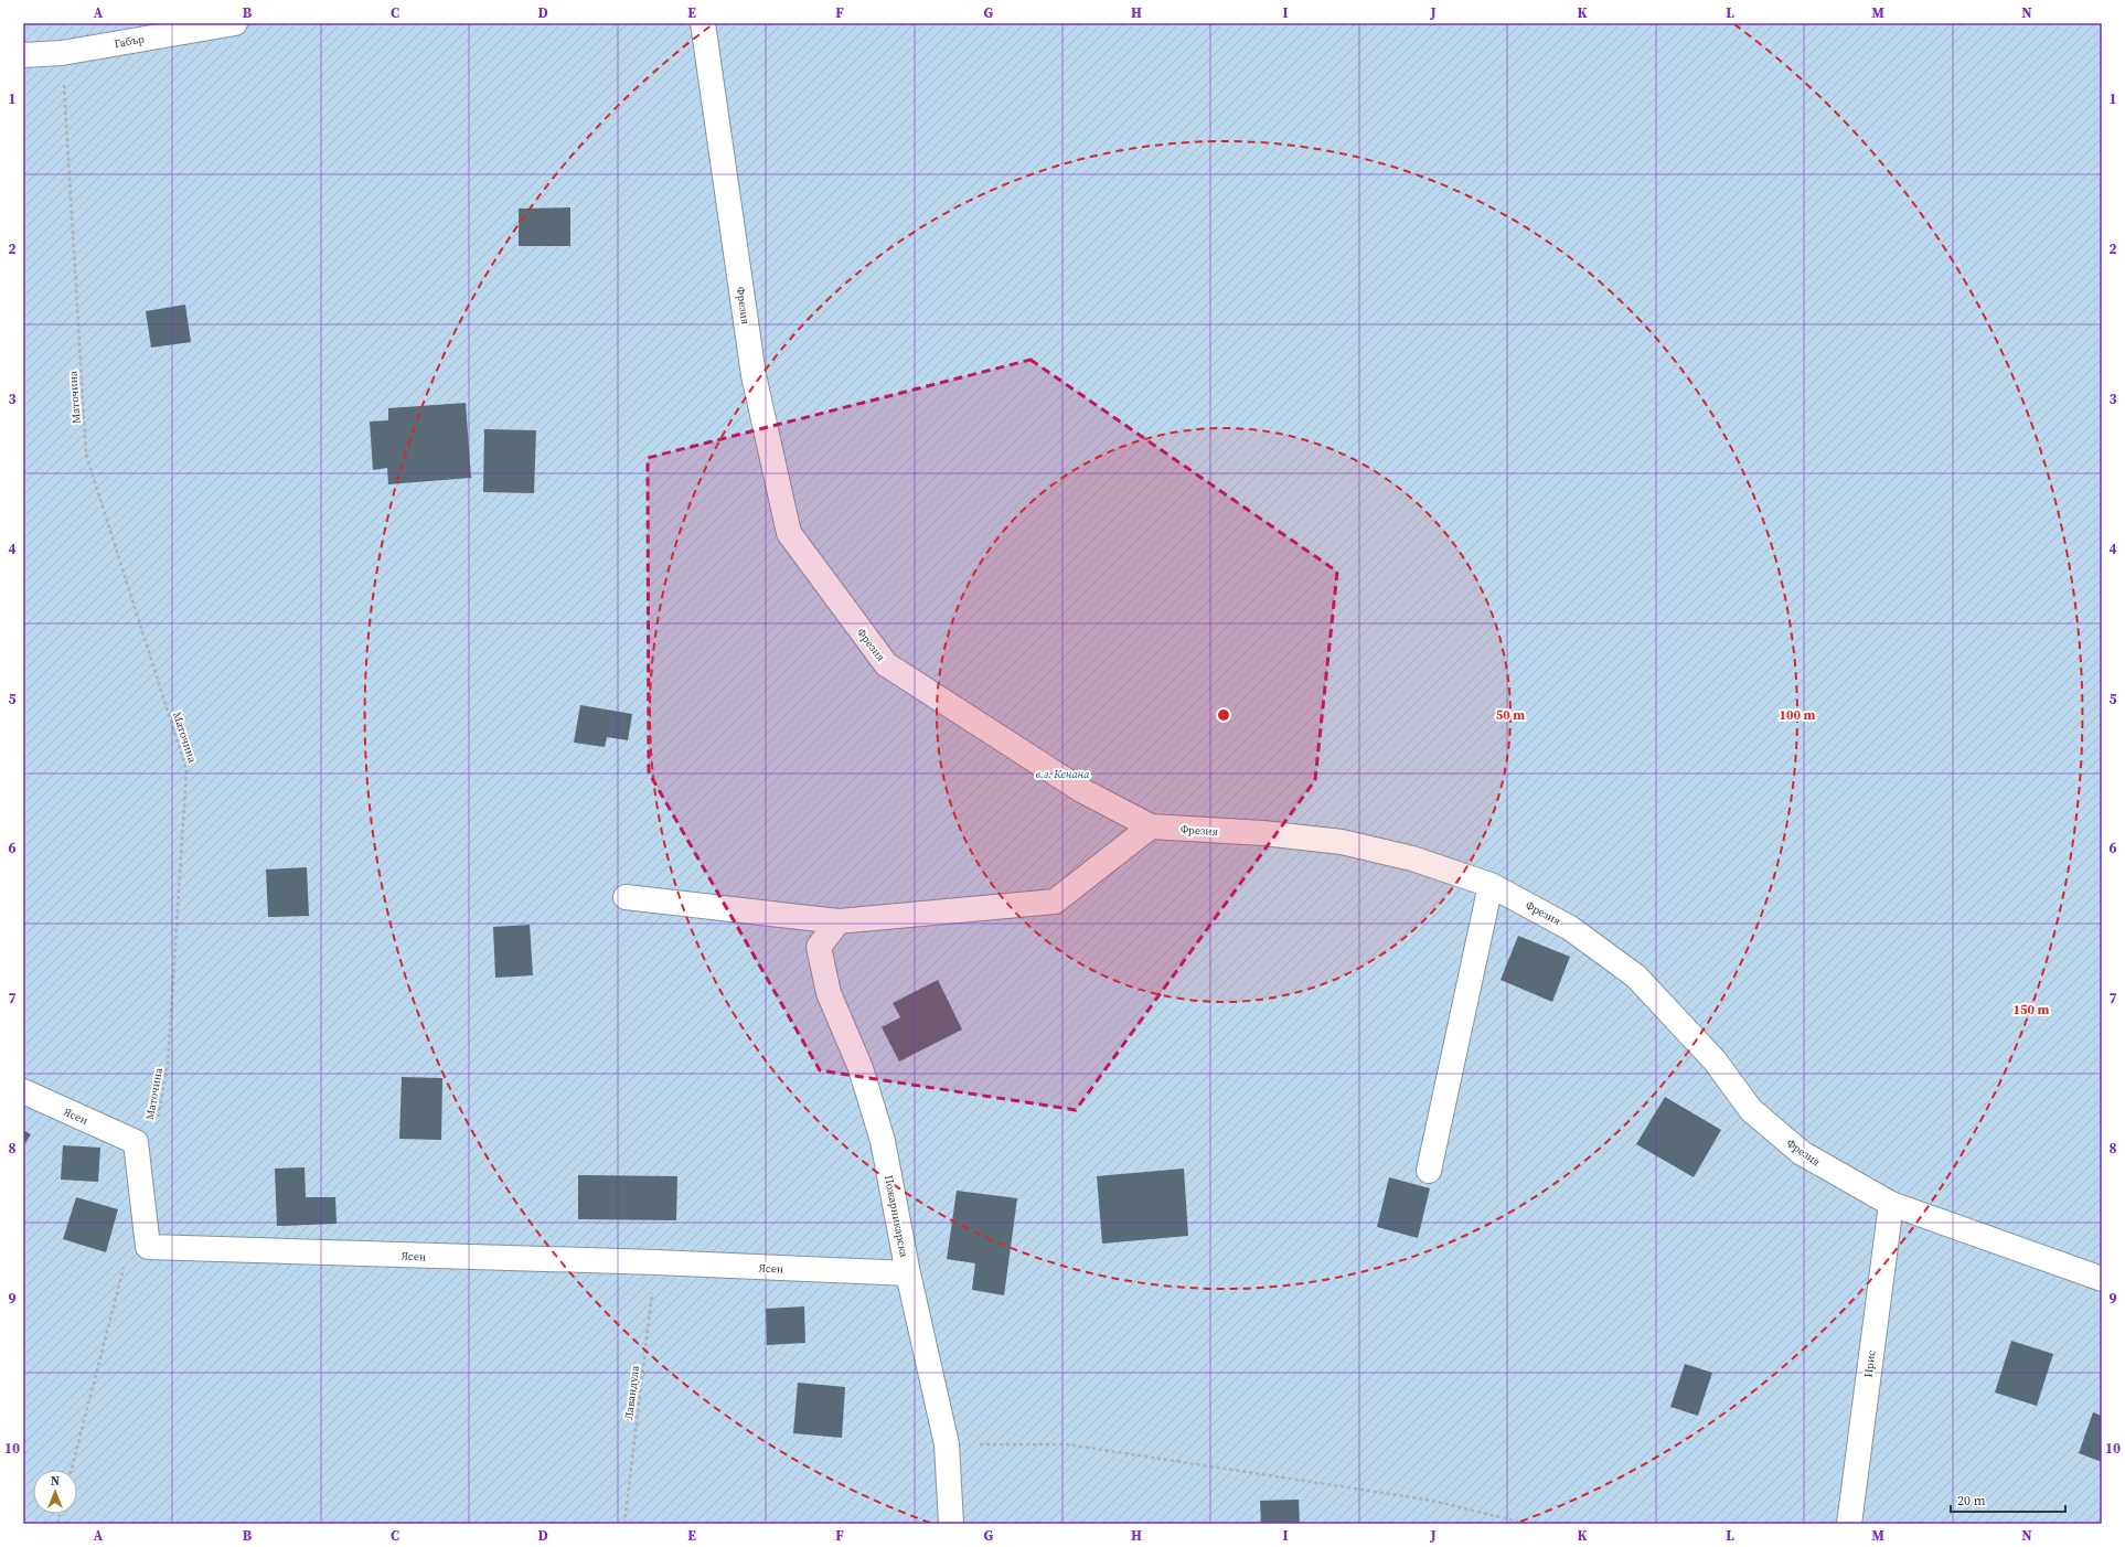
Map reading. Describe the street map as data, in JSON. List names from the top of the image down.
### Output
{
  "streets": {
    "street": [
      "Габър",
      "Фрезия",
      "Ясен",
      "Пожарникарска",
      "Ирис"
    ],
    "path": ["Маточина", "Лавандула"]
  },
  "crossings": [
    ["Габър", "Маточина"],
    ["Фрезия", "Ирис"],
    ["Ясен", "Пожарникарска"],
    ["Ясен", "Лавандула"]
  ],
  "parks": ["в.з. Кенана"],
  "scale_bar": "20 m",
  "north": "top",
  "grid": {
    "columns": [
      "A",
      "B",
      "C",
      "D",
      "E",
      "F",
      "G",
      "H",
      "I",
      "J",
      "K",
      "L",
      "M",
      "N"
    ],
    "rows": [
      "1",
      "2",
      "3",
      "4",
      "5",
      "6",
      "7",
      "8",
      "9",
      "10"
    ]
  },
  "rings": ["50 m", "100 m", "150 m"]
}
